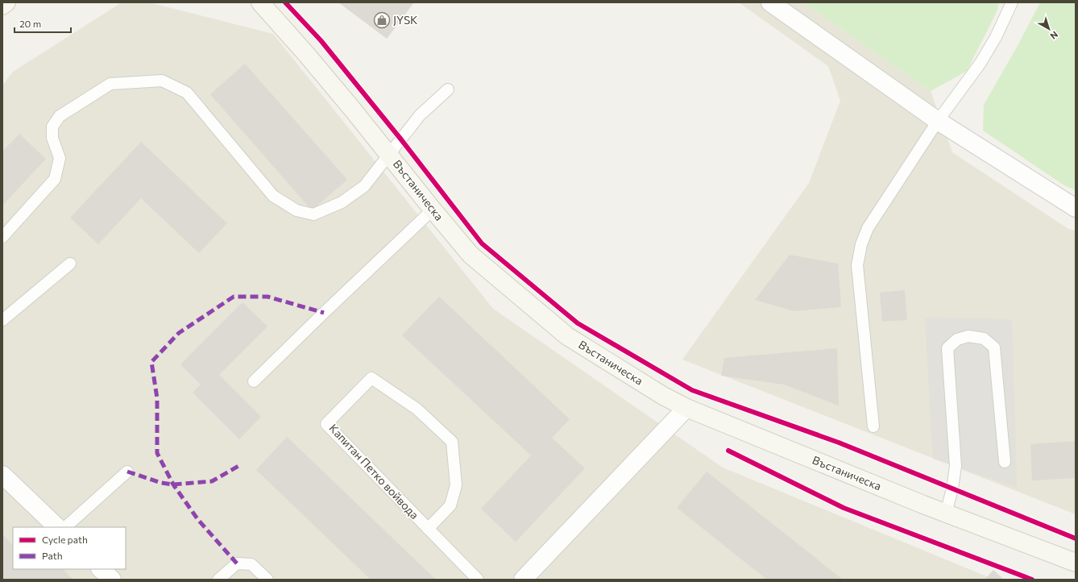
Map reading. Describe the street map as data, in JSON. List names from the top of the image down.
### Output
{
  "streets": {
    "main road": ["Въстаническа"],
    "lane": ["Капитан Петко войвода"]
  },
  "places": {
    "shop": ["JYSK"]
  },
  "legend": ["Cycle path", "Path"],
  "scale_bar": "20 m",
  "north": "bottom right"
}
